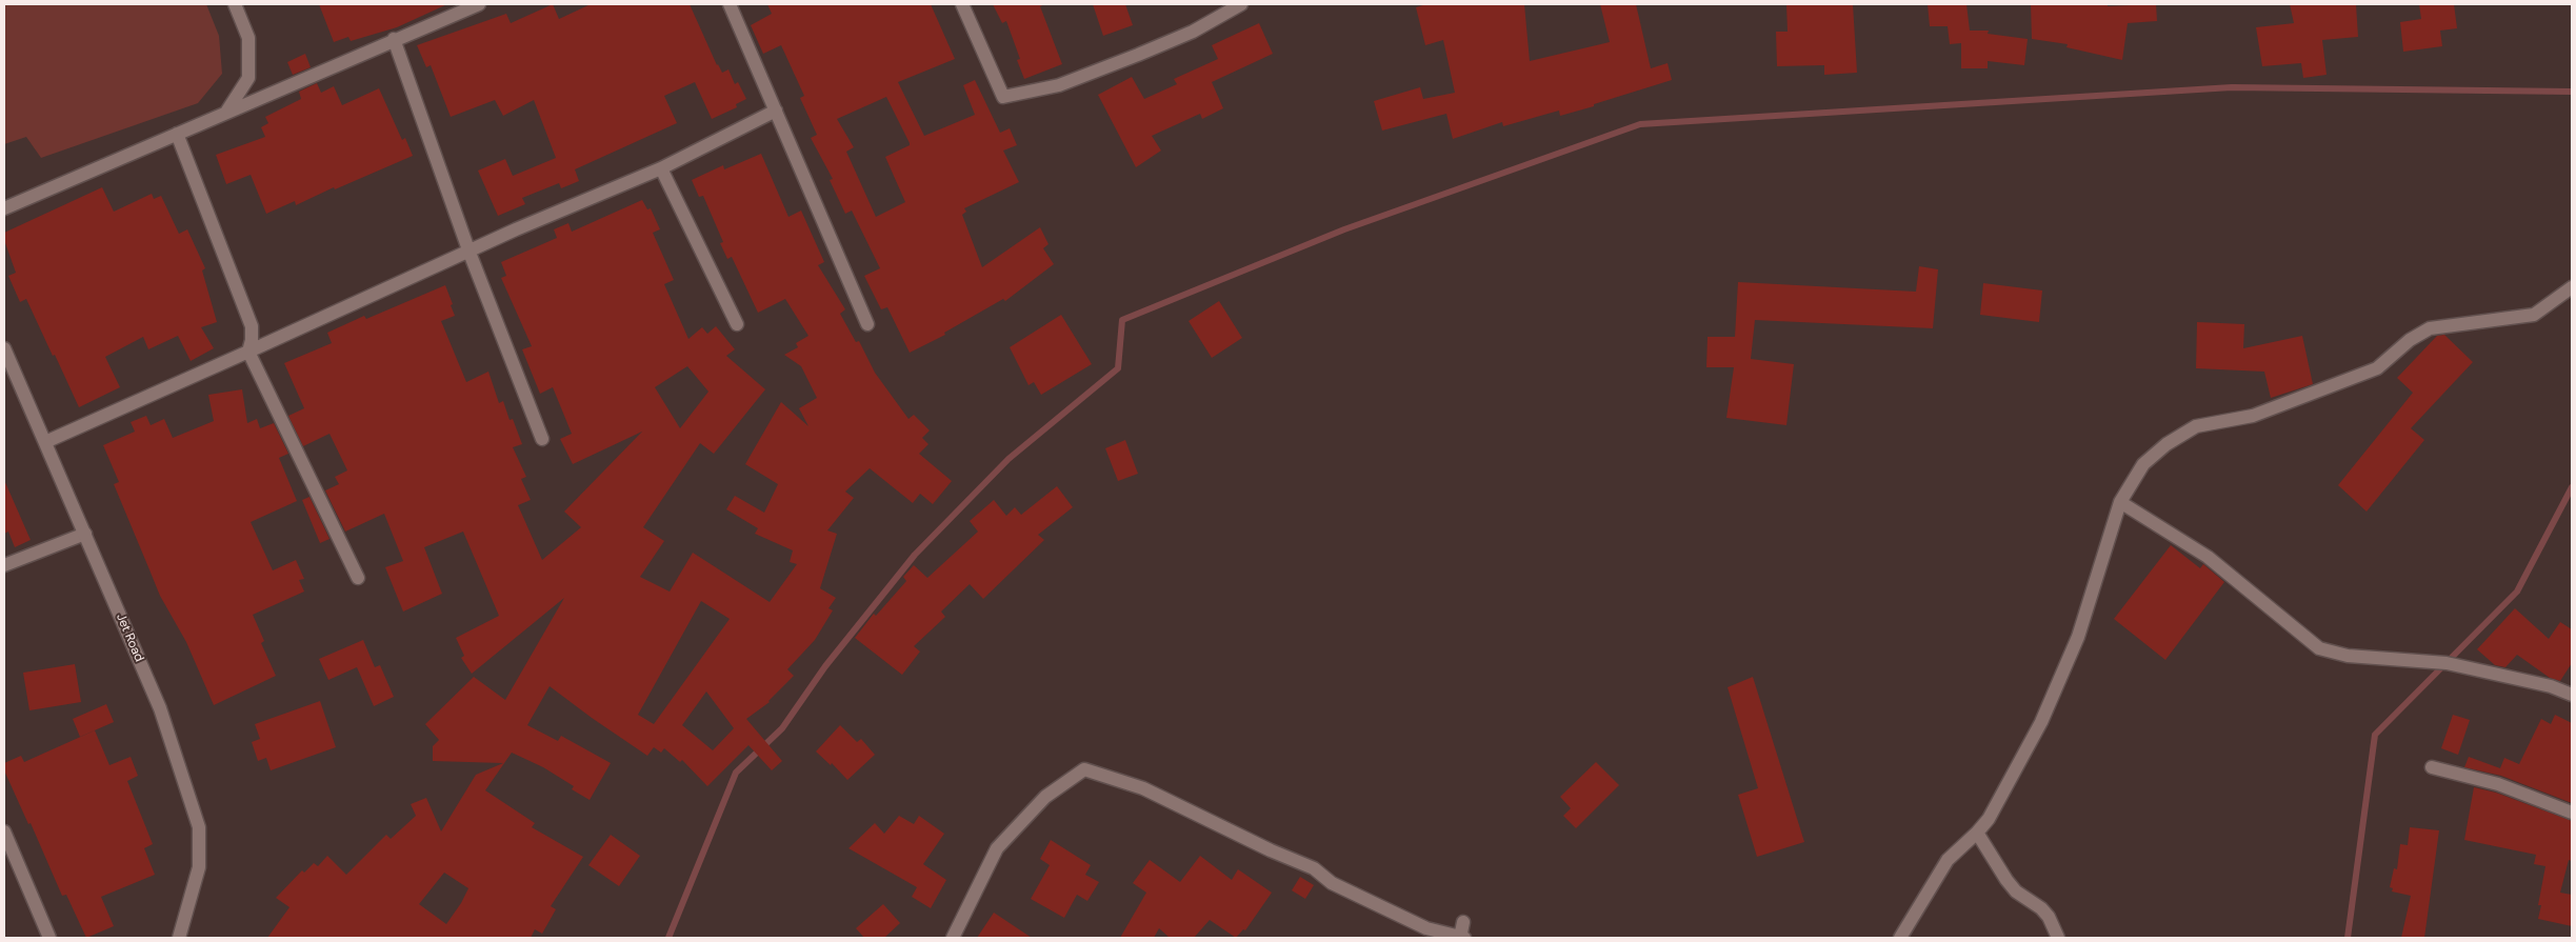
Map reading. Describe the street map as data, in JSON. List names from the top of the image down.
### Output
{
  "streets": {
    "street": ["Jet Road"]
  }
}
